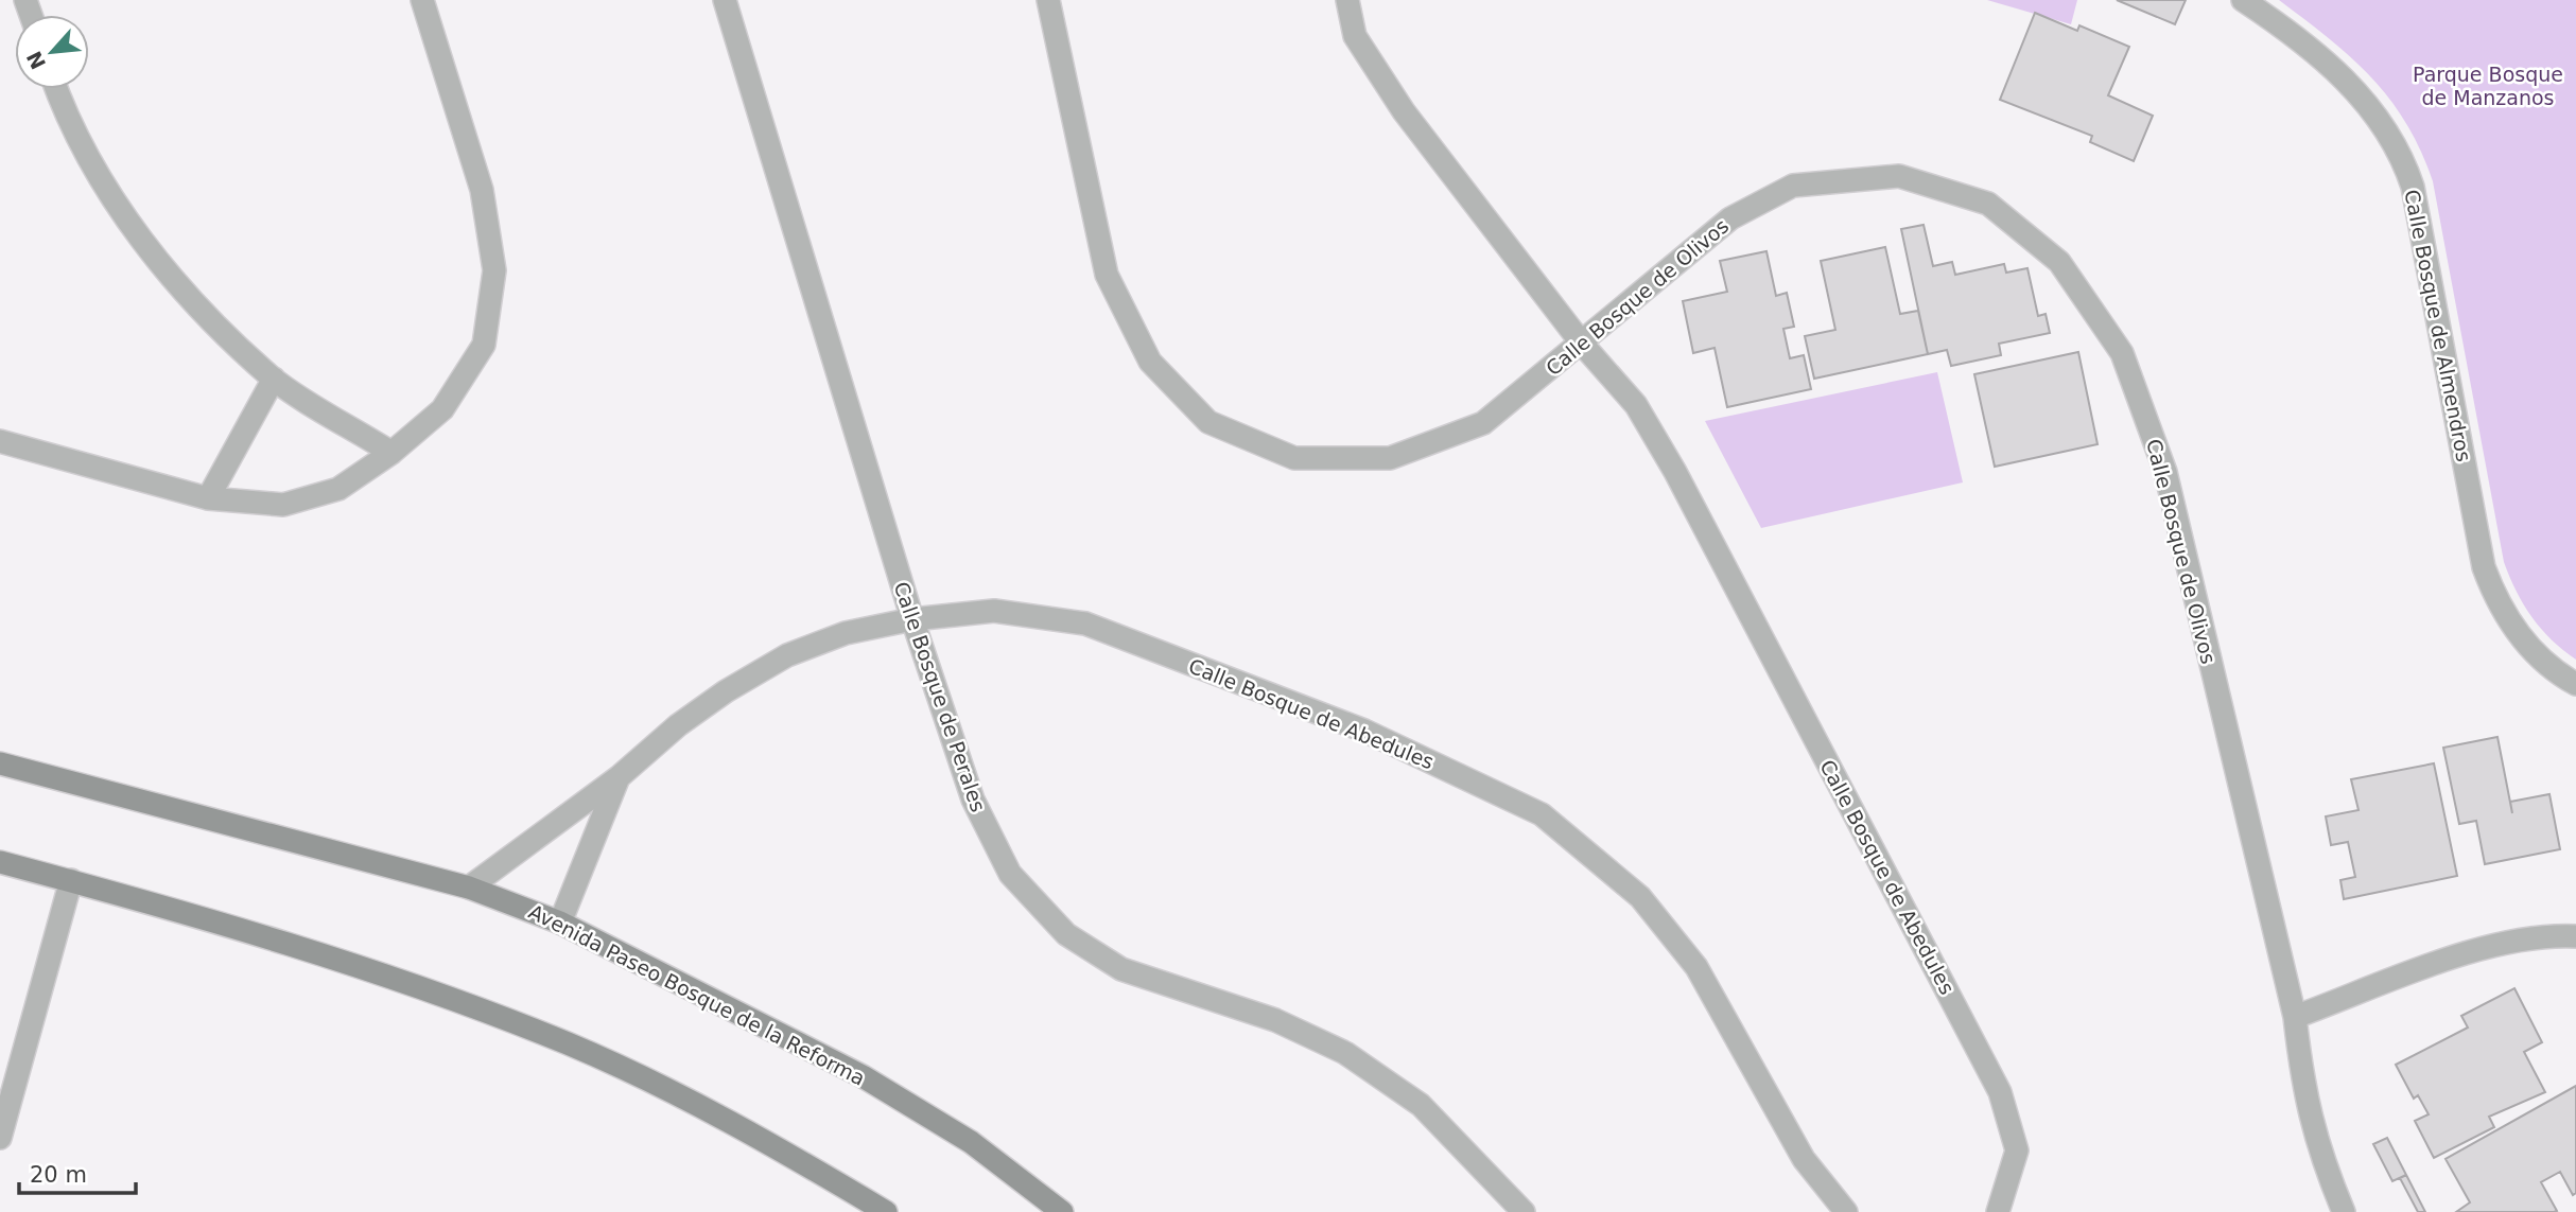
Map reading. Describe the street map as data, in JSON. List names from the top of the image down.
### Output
{
  "streets": {
    "main road": ["Avenida Paseo Bosque de la Reforma"],
    "street": [
      "Calle Bosque de Olivos",
      "Calle Bosque de Almendros",
      "Calle Bosque de Perales",
      "Calle Bosque de Abedules"
    ]
  },
  "crossings": [
    ["Calle Bosque de Olivos", "Calle Bosque de Abedules"],
    ["Calle Bosque de Perales", "Calle Bosque de Abedules"],
    ["Calle Bosque de Abedules", "Avenida Paseo Bosque de la Reforma"]
  ],
  "parks": ["Parque Bosque de Manzanos"],
  "scale_bar": "20 m",
  "north": "bottom left"
}
